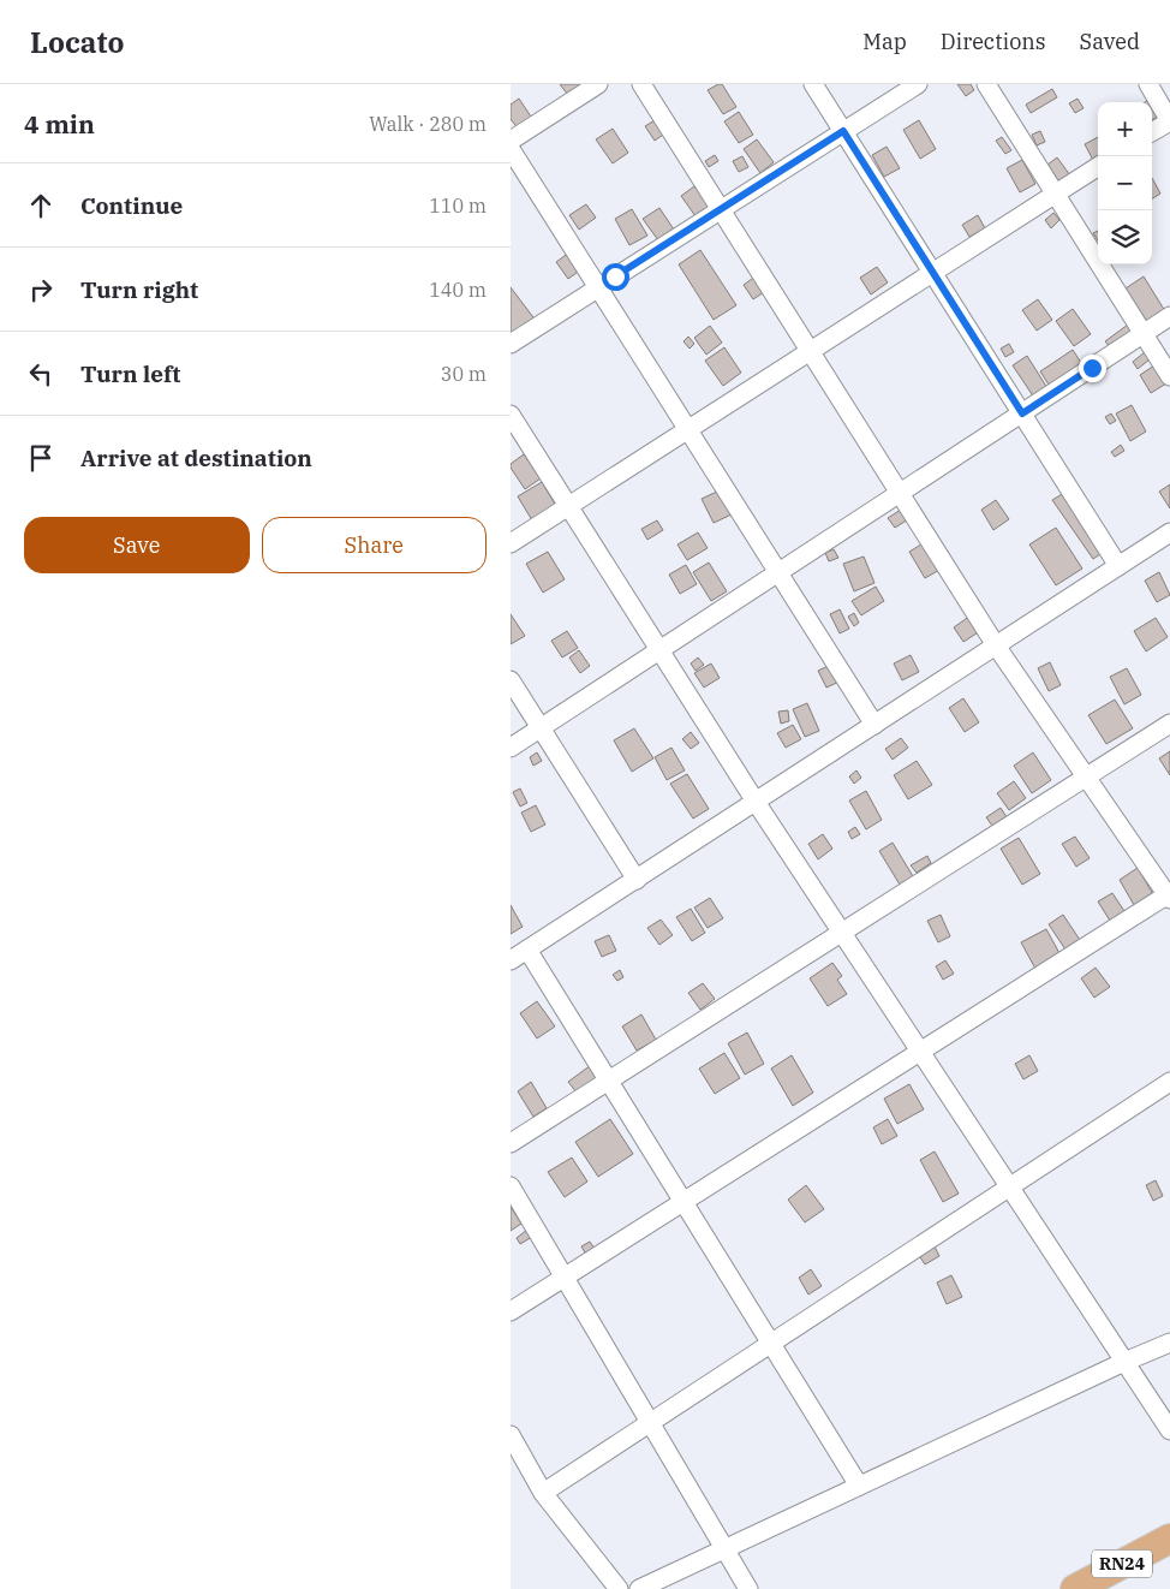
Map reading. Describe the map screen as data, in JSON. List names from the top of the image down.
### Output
{
  "streets": {
    "main road": ["RN24"]
  },
  "page": {
    "header": "Locato",
    "nav": ["Map", "Directions", "Saved"],
    "heading": ["4 min", "Walk · 280 m"],
    "map_buttons": ["+", "−"],
    "list": [
      ["Continue", "110 m"],
      ["Turn right", "140 m"],
      ["Turn left", "30 m"],
      "Arrive at destination"
    ],
    "buttons": ["Save", "Share"]
  }
}
